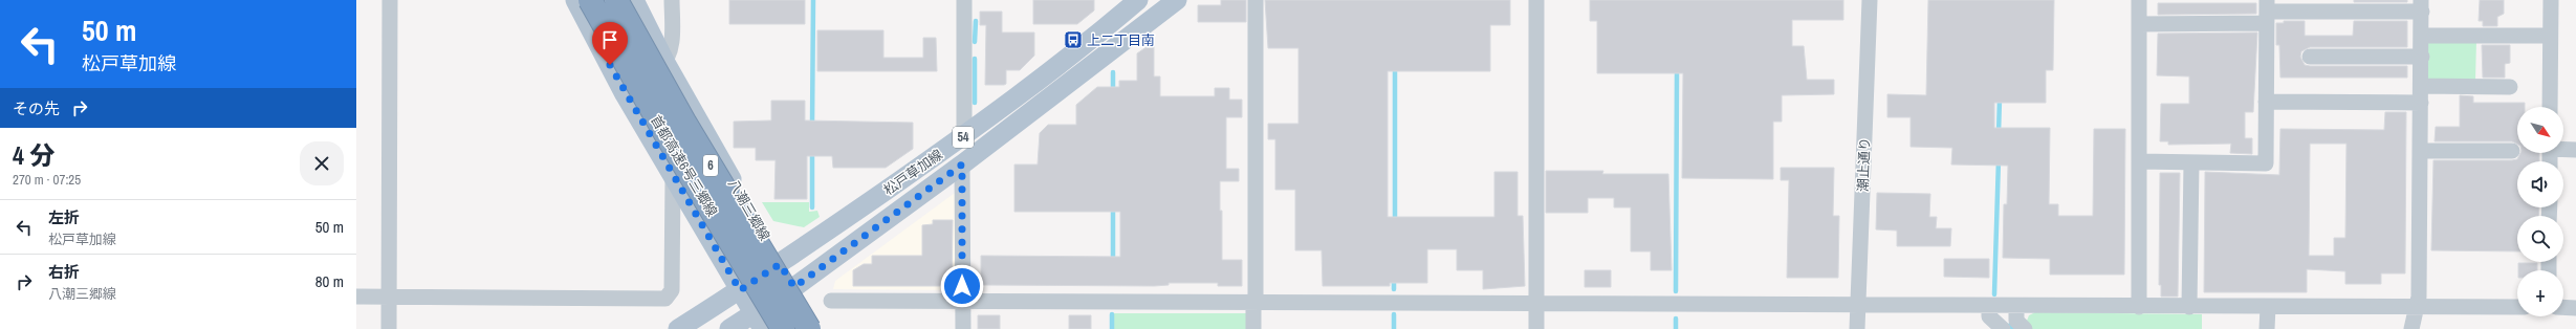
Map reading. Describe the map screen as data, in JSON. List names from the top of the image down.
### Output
{
  "streets": {
    "highway": ["首都高速6号三郷線", "6"],
    "main road": ["54", "松戸草加線", "八潮三郷線"],
    "street": ["潮止通り"]
  },
  "crossings": [
    ["松戸草加線", "八潮三郷線"]
  ],
  "places": {
    "bus stop": ["上二丁目南"]
  },
  "north": "bottom right",
  "page": {
    "turn": ["50 m", "松戸草加線"],
    "then": "その先",
    "map_buttons": "+",
    "heading": ["4 分", "270 m · 07:25"],
    "list": [
      {
        "name": "左折",
        "note": "松戸草加線",
        "value": "50 m"
      },
      {
        "name": "右折",
        "note": "八潮三郷線",
        "value": "80 m"
      }
    ]
  }
}
